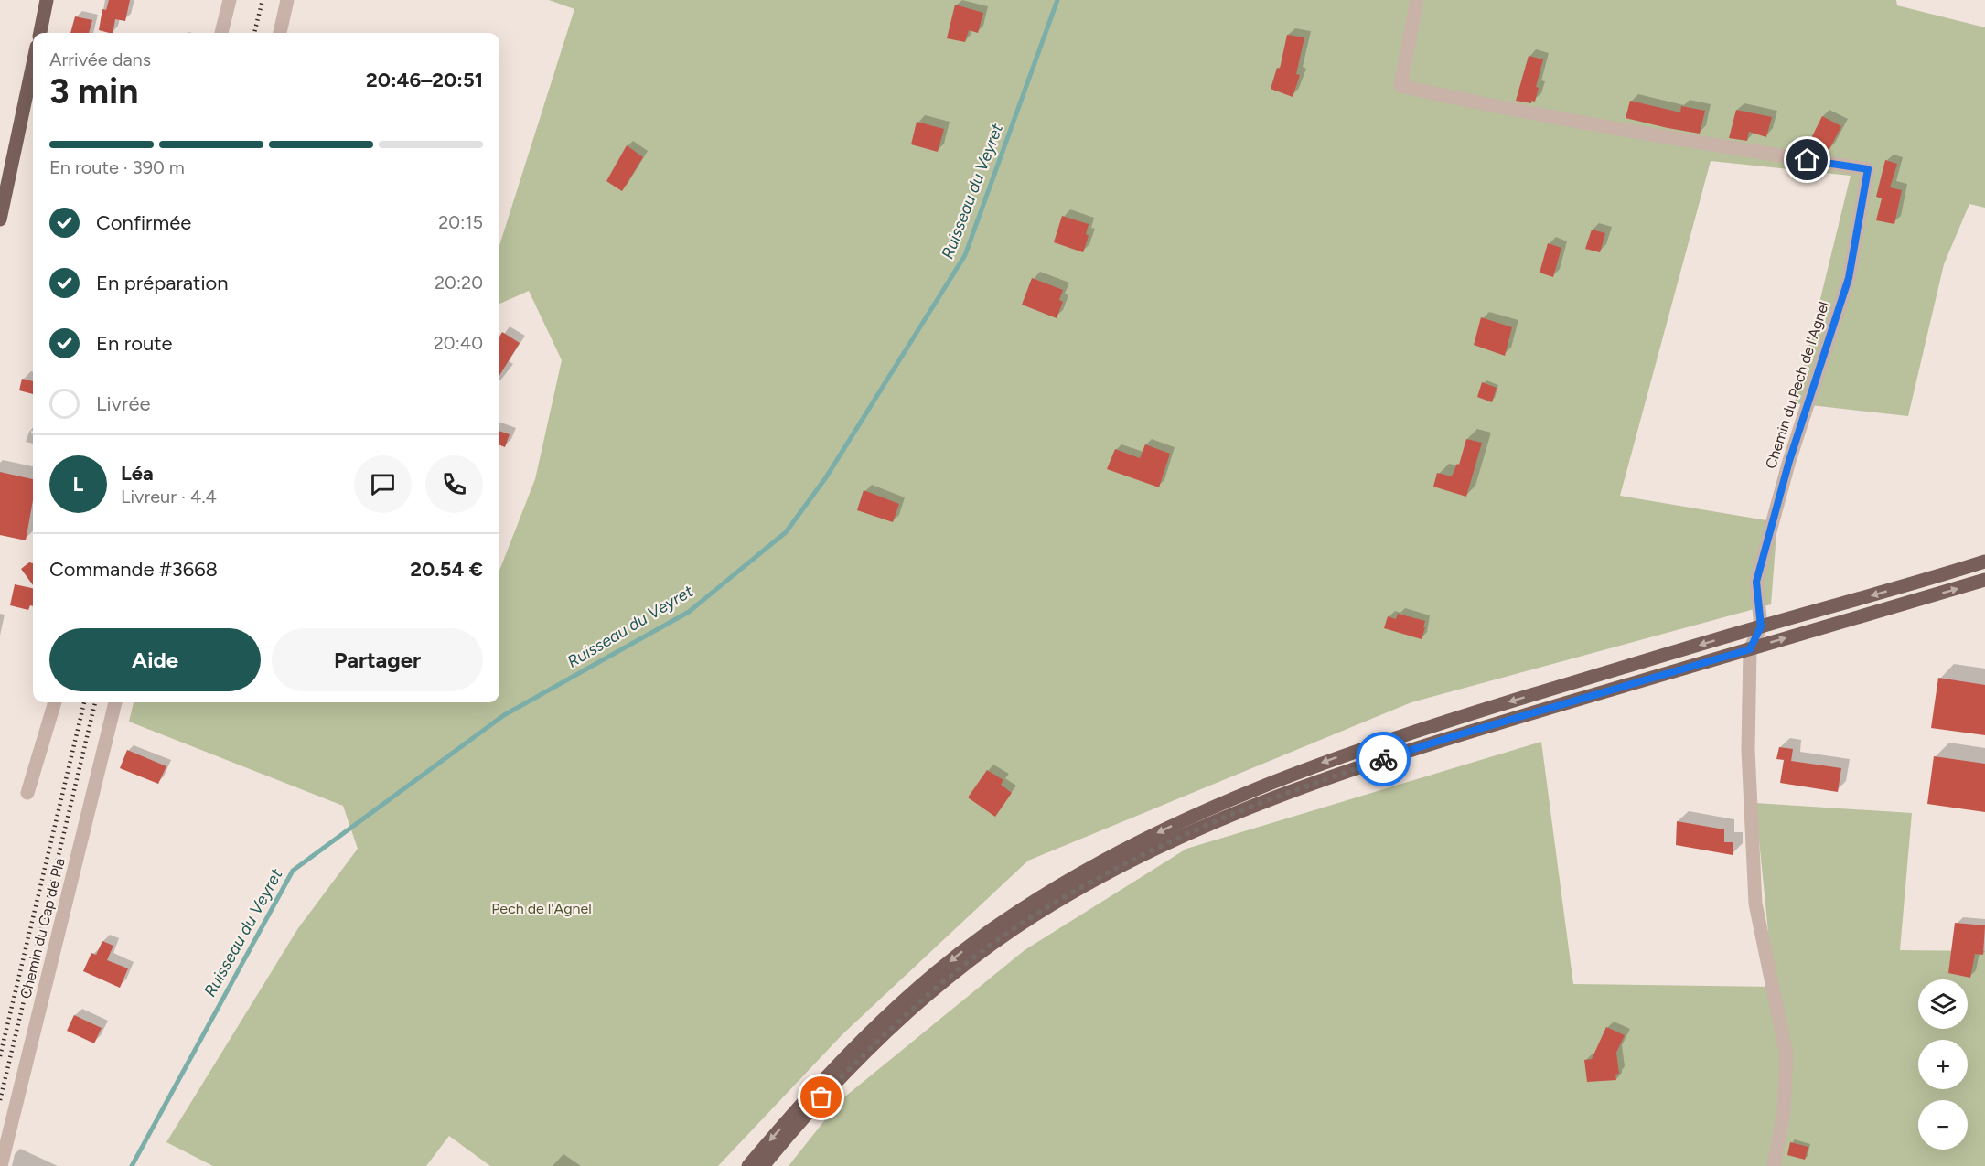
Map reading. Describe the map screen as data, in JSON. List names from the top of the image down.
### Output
{
  "streets": {
    "street": ["Chemin du Pech de l'Agnel", "Chemin du Cap de Pla"]
  },
  "water": ["Ruisseau du Veyret"],
  "parks": ["Pech de l'Agnel"],
  "page": {
    "heading": ["3 min", "Arrivée dans", "20:46–20:51"],
    "panel": [
      "Léa",
      "Livreur · 4.4",
      "Commande #3668",
      "20.54 €"
    ],
    "bar": "En route · 390 m",
    "list": [
      ["Confirmée", "20:15"],
      ["En préparation", "20:20"],
      ["En route", "20:40"],
      "Livrée"
    ],
    "round": "L",
    "buttons": ["Aide", "Partager"],
    "map_buttons": ["+", "−"]
  }
}
